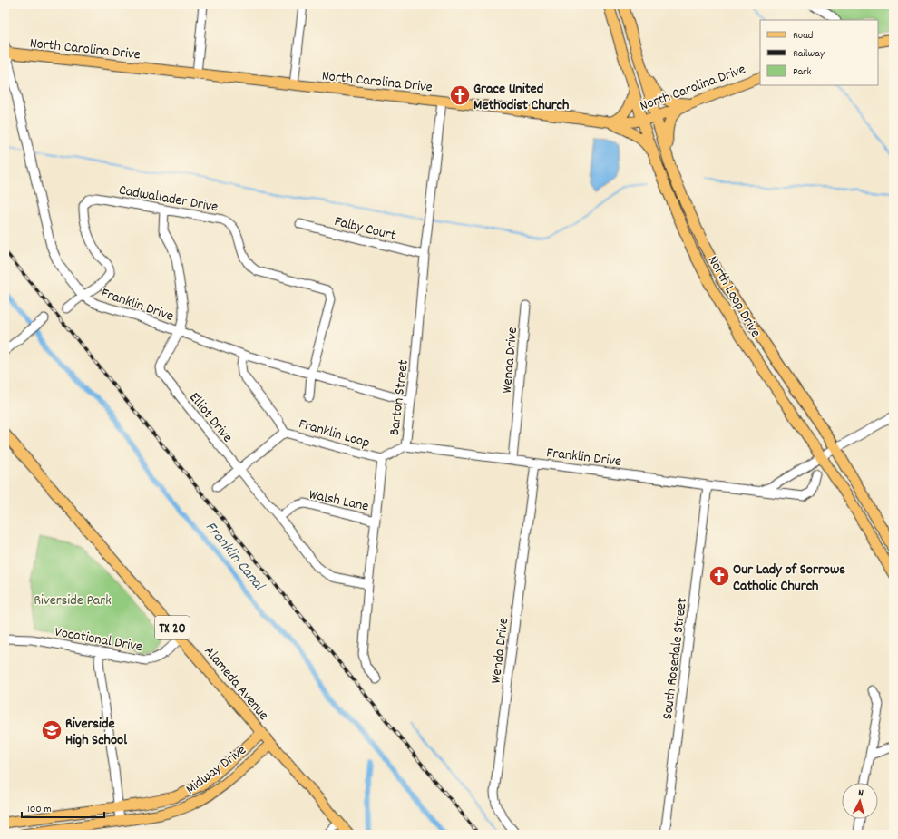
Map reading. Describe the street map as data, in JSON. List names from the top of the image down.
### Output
{
  "streets": {
    "main road": [
      "North Carolina Drive",
      "North Loop Drive",
      "TX 20",
      "Alameda Avenue",
      "Midway Drive"
    ],
    "street": [
      "Cadwallader Drive",
      "Falby Court",
      "Franklin Drive",
      "Wenda Drive",
      "Barton Street",
      "Elliot Drive",
      "Franklin Loop",
      "Walsh Lane",
      "Vocational Drive",
      "South Rosedale Street"
    ]
  },
  "crossings": [
    ["North Carolina Drive", "North Loop Drive"],
    ["North Carolina Drive", "Franklin Drive"],
    ["North Carolina Drive", "Barton Street"],
    ["Cadwallader Drive", "Franklin Drive"],
    ["Cadwallader Drive", "Elliot Drive"],
    ["Falby Court", "Barton Street"],
    ["North Loop Drive", "Franklin Drive"],
    ["Franklin Drive", "Wenda Drive"],
    ["Franklin Drive", "Barton Street"],
    ["Franklin Drive", "Elliot Drive"],
    ["Franklin Drive", "Franklin Loop"],
    ["Franklin Drive", "South Rosedale Street"],
    ["Barton Street", "Franklin Loop"],
    ["Elliot Drive", "Walsh Lane"],
    ["Vocational Drive", "Alameda Avenue"],
    ["Alameda Avenue", "Midway Drive"]
  ],
  "water": ["Franklin Canal"],
  "parks": ["Riverside Park"],
  "places": {
    "church": ["Grace United Methodist Church", "Our Lady of Sorrows Catholic Church"],
    "school or university": ["Riverside High School"]
  },
  "legend": ["Road", "Railway", "Park"],
  "scale_bar": "100 m",
  "north": "top"
}
